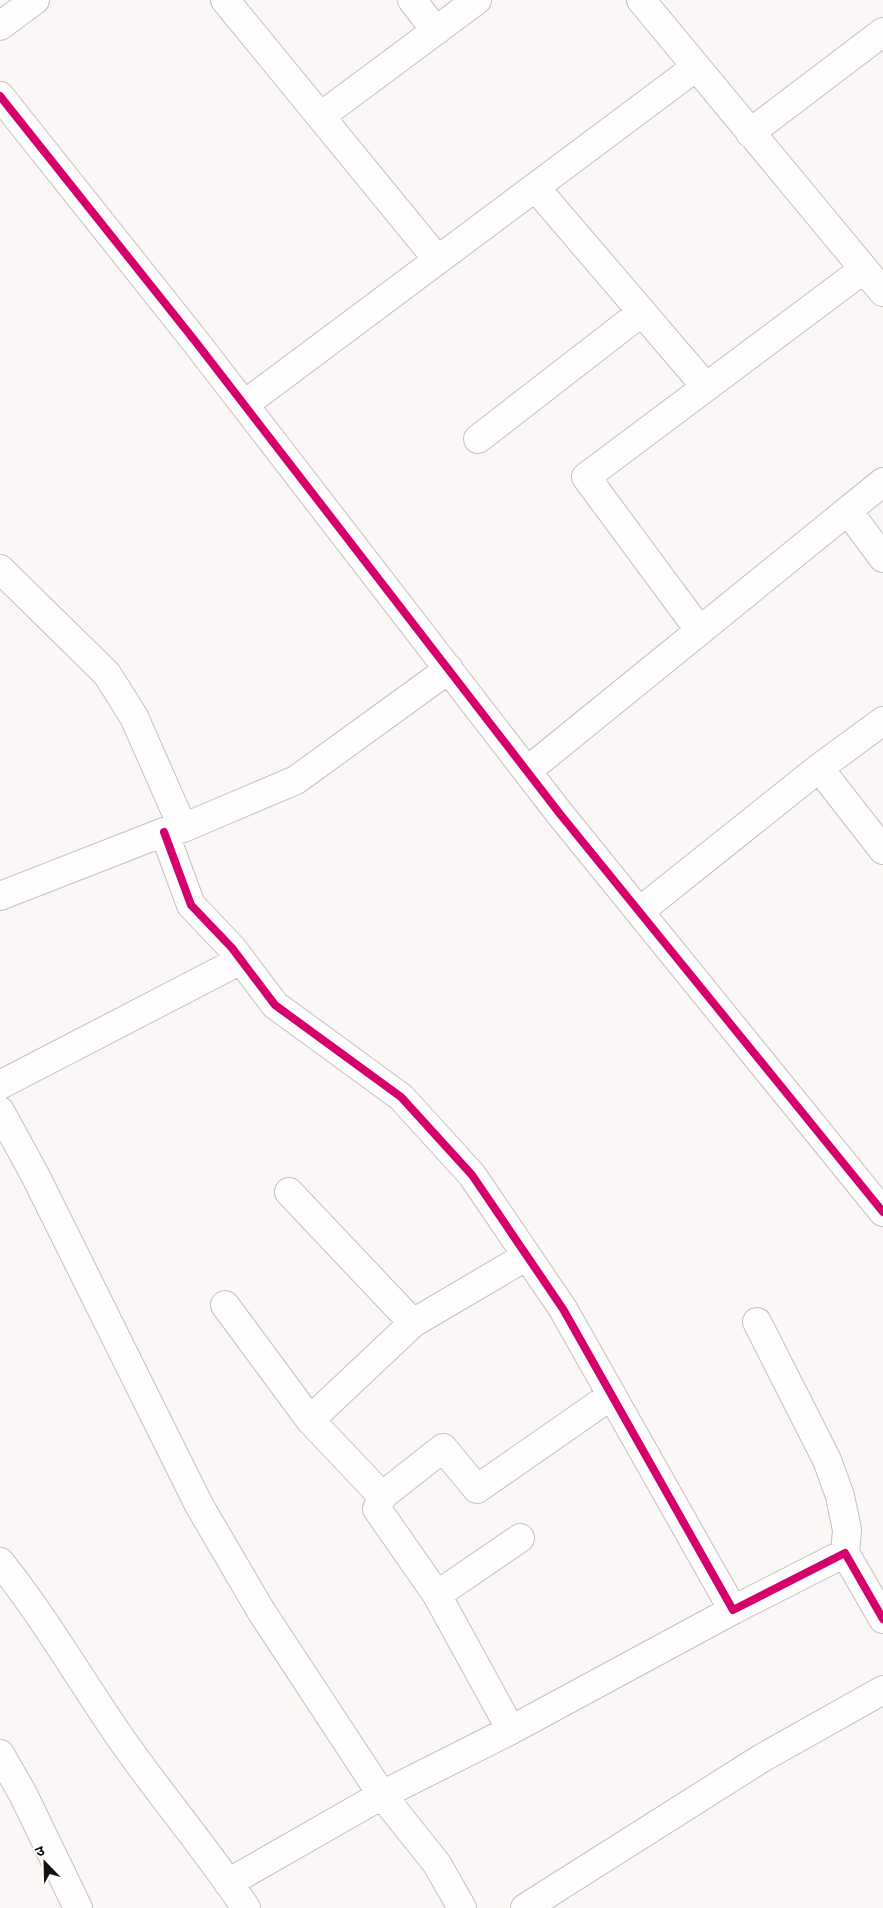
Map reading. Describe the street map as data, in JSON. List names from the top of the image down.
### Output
{
  "north": "top left"
}
